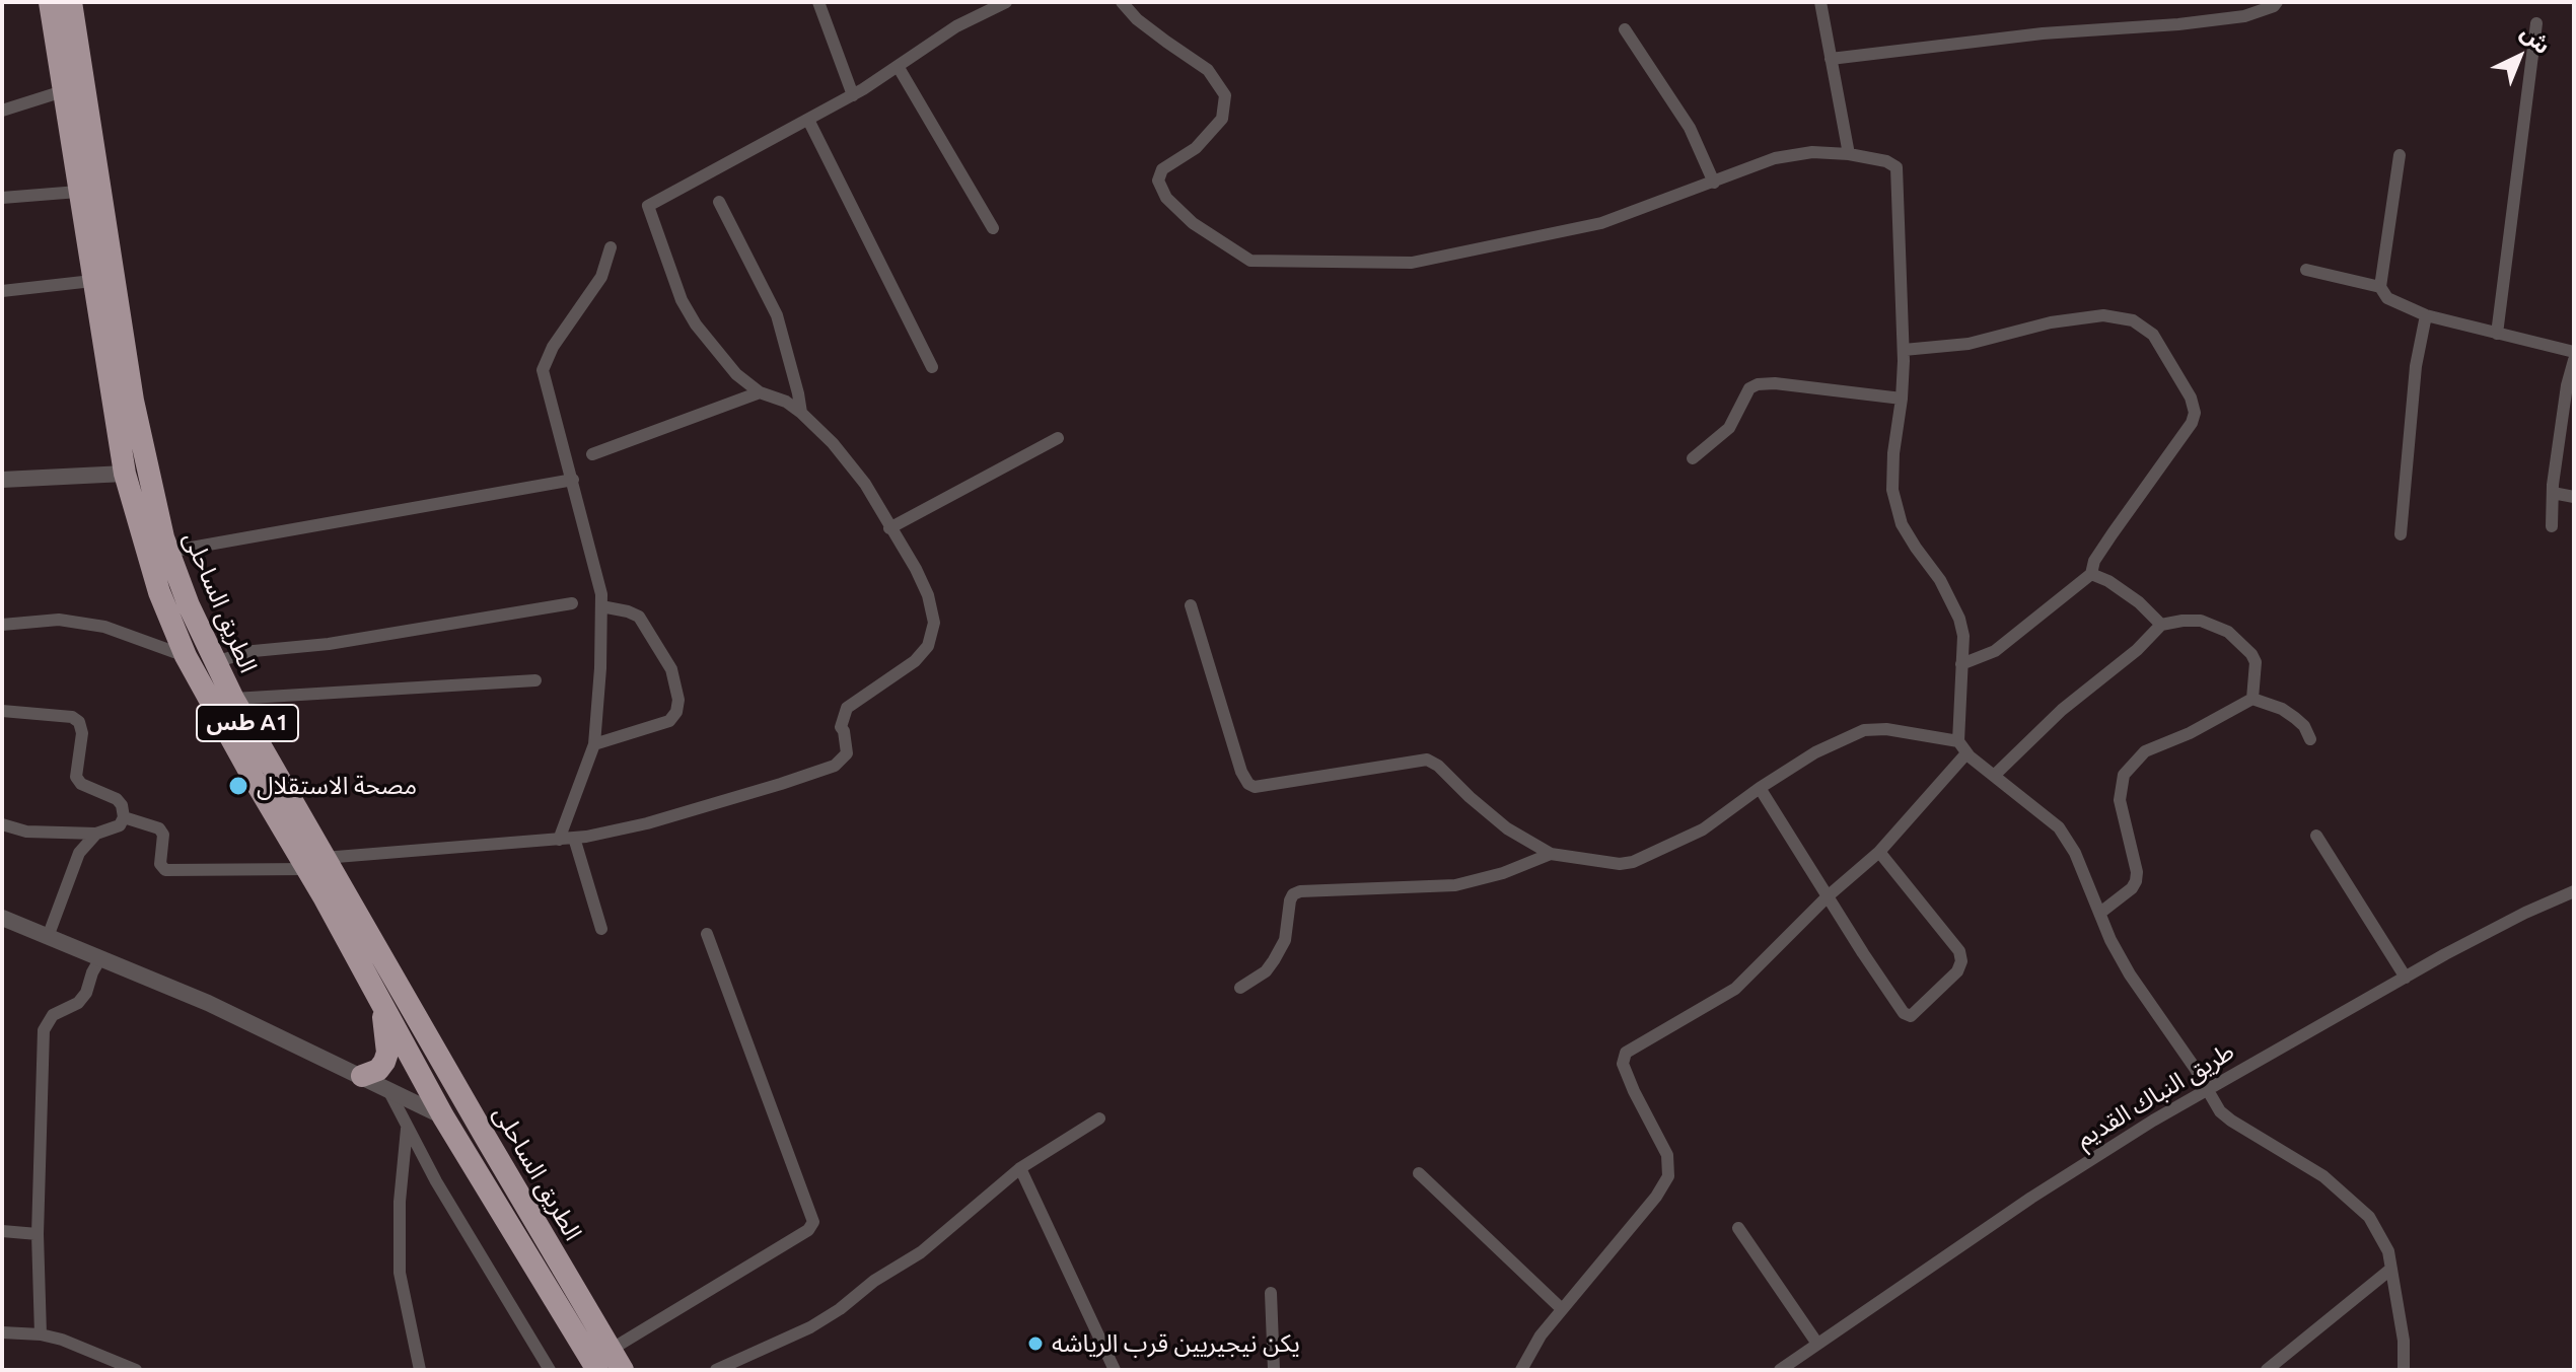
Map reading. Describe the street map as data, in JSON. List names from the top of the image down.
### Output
{
  "streets": {
    "highway": ["الطريق الساحلى", "طس A1"],
    "street": ["طريق النباك القديم"]
  },
  "places": ["مصحة الاستقلال", "يكن نيجيريين قرب الرياشه"],
  "north": "top right"
}
